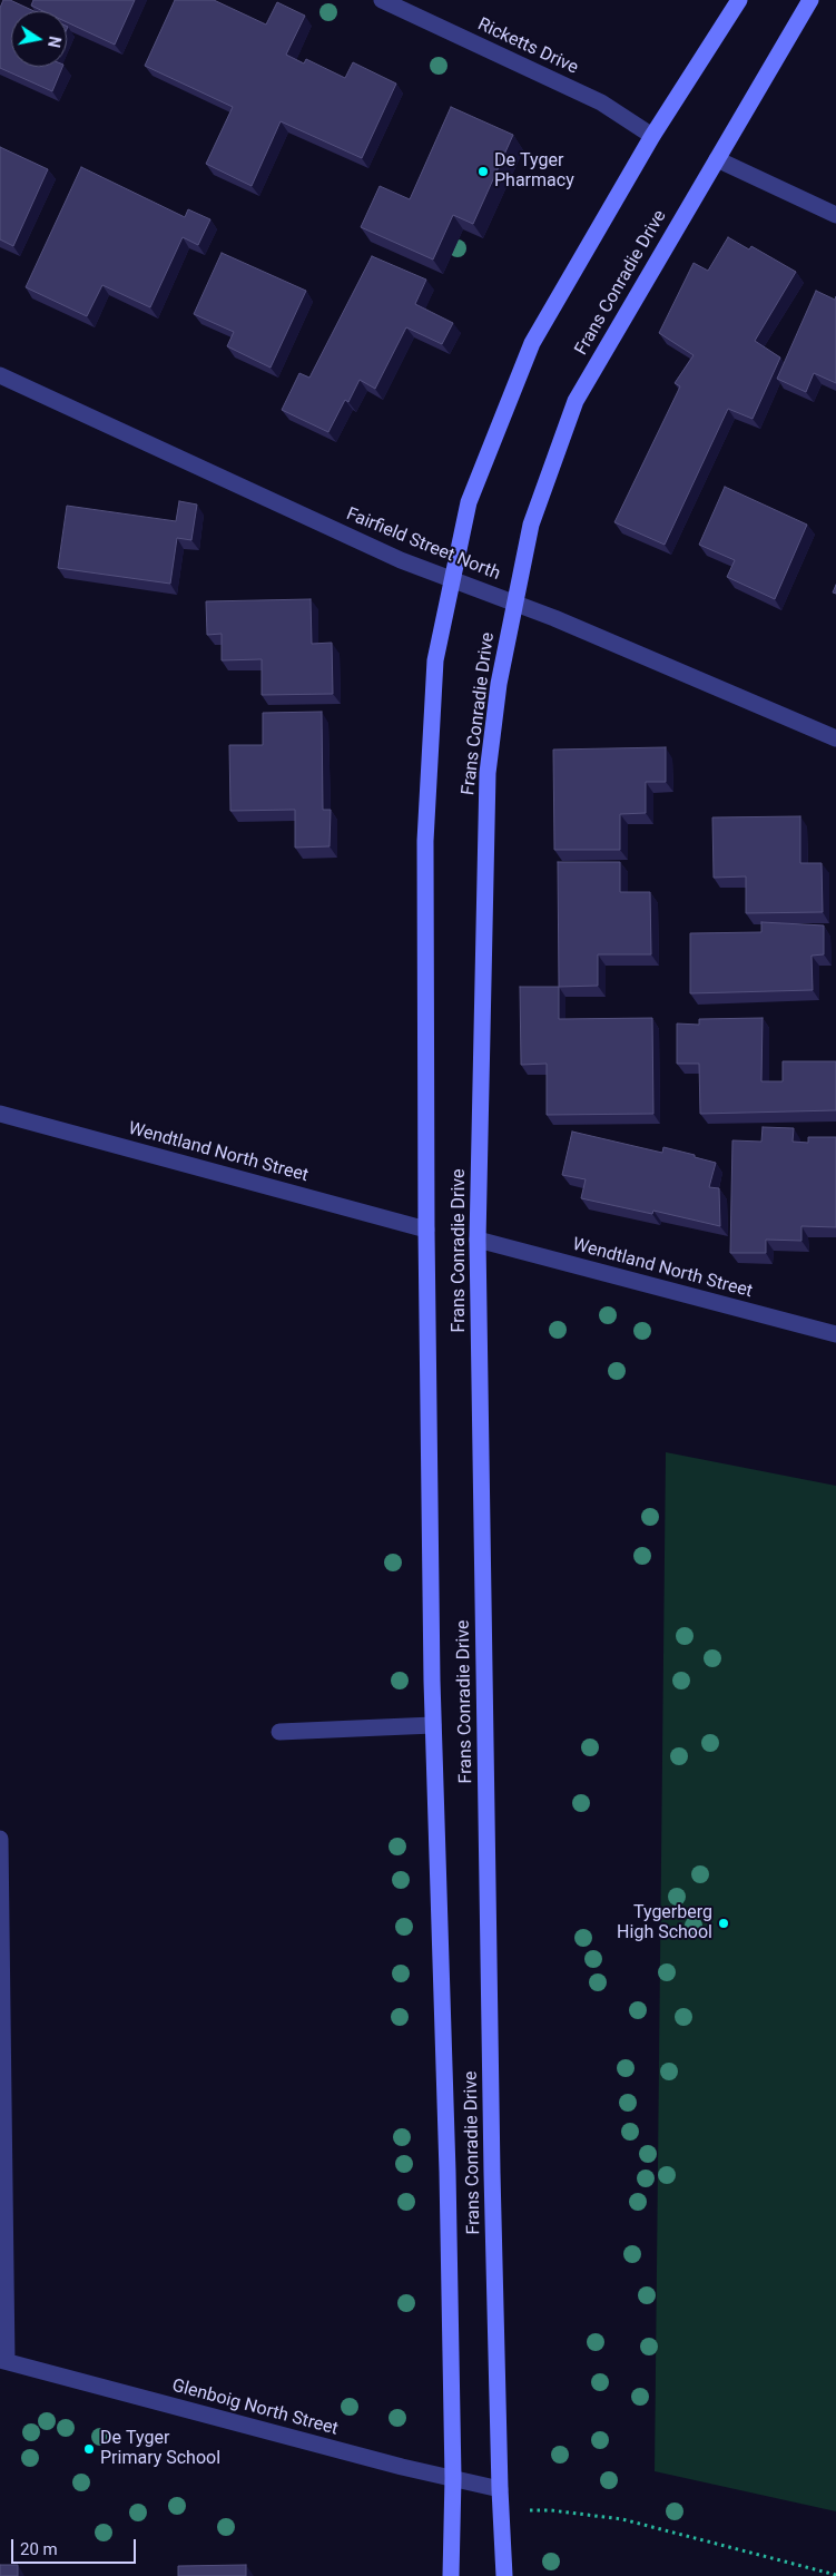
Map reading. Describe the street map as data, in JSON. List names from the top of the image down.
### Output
{
  "streets": {
    "main road": ["Frans Conradie Drive"],
    "street": [
      "Ricketts Drive",
      "Fairfield Street North",
      "Wendtland North Street",
      "Glenboig North Street"
    ]
  },
  "crossings": [
    ["Ricketts Drive", "Frans Conradie Drive"],
    ["Frans Conradie Drive", "Fairfield Street North"],
    ["Frans Conradie Drive", "Wendtland North Street"],
    ["Frans Conradie Drive", "Glenboig North Street"]
  ],
  "places": ["De Tyger Pharmacy", "Tygerberg High School", "De Tyger Primary School"],
  "scale_bar": "20 m",
  "north": "right"
}
